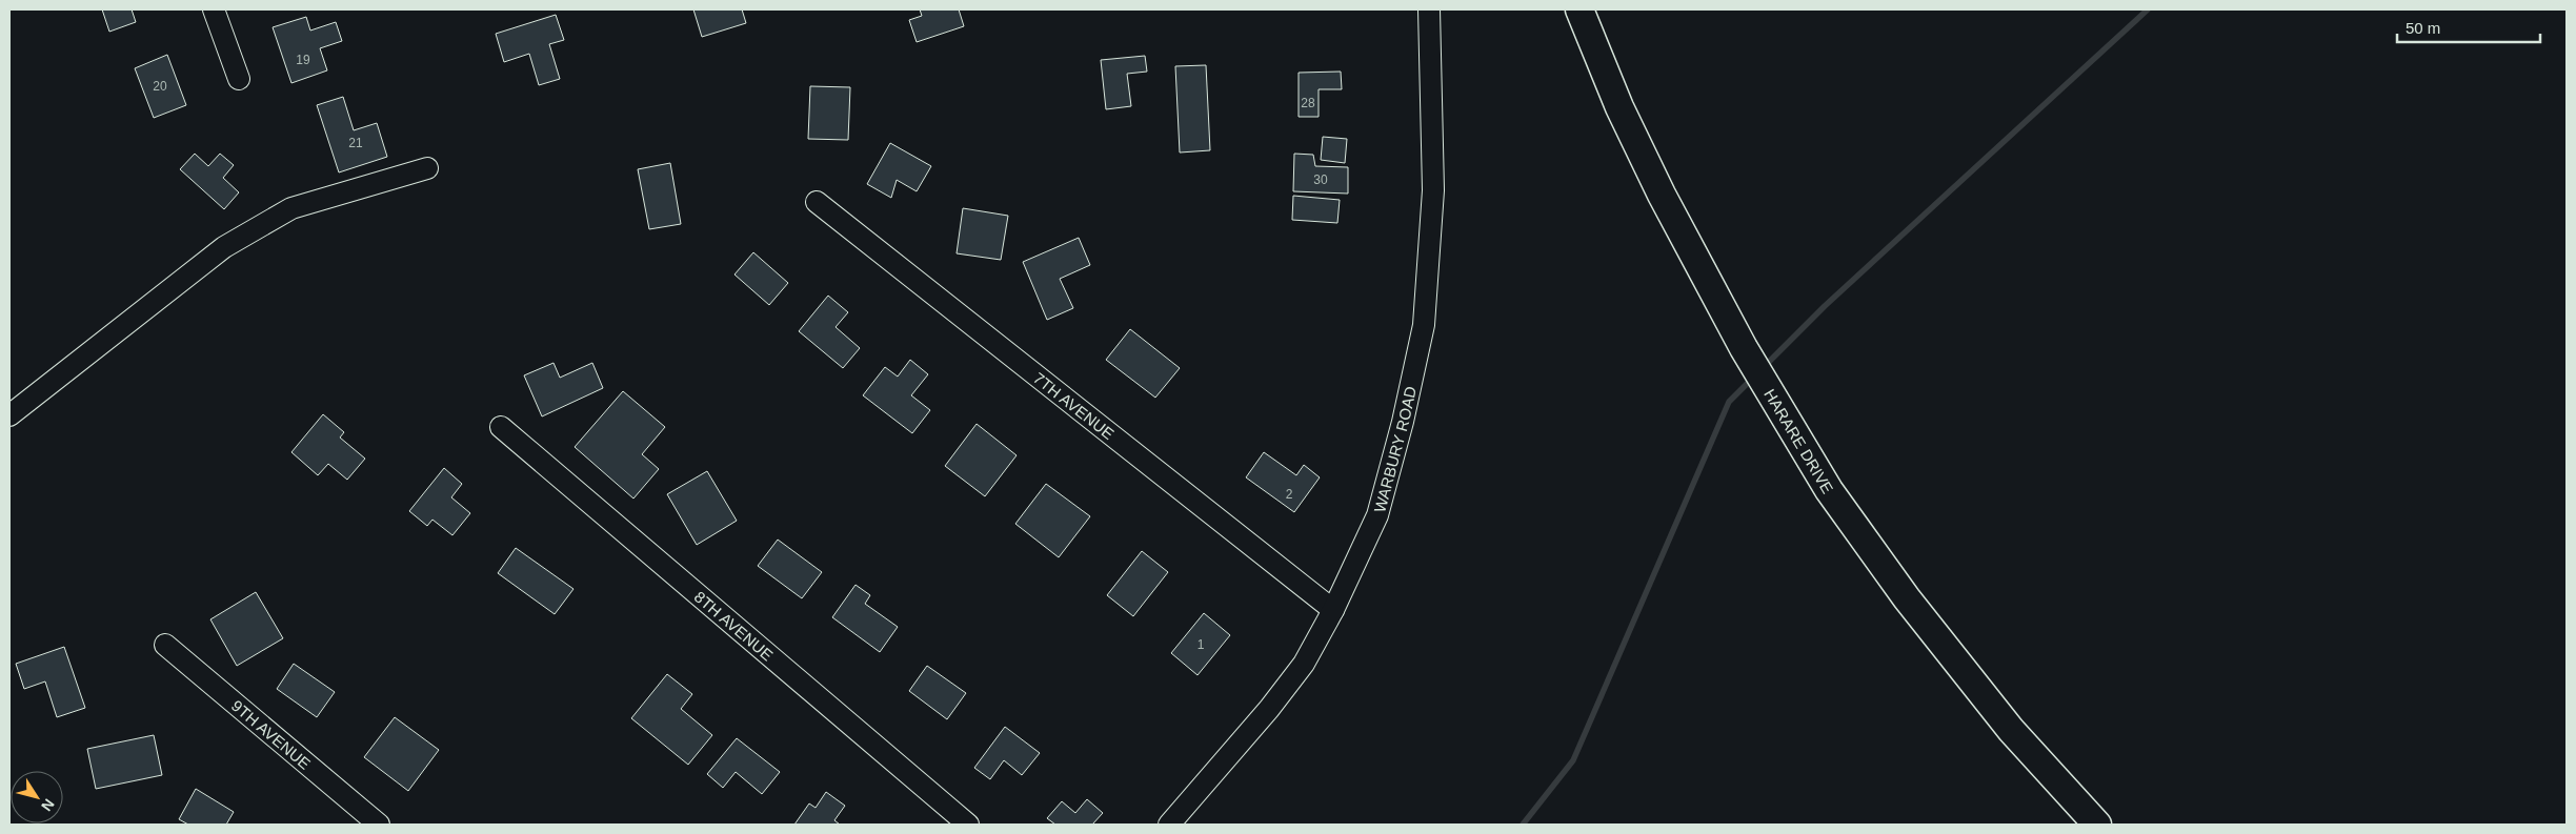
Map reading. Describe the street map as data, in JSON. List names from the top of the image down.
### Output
{
  "streets": {
    "main road": ["HARARE DRIVE"],
    "street": [
      "7TH AVENUE",
      "WARBURY ROAD",
      "8TH AVENUE",
      "9TH AVENUE"
    ]
  },
  "crossings": [
    ["7TH AVENUE", "WARBURY ROAD"]
  ],
  "house_numbers": [
    "19",
    "20",
    "28",
    "21",
    "30",
    "2",
    "1"
  ],
  "scale_bar": "50 m",
  "north": "bottom right"
}
